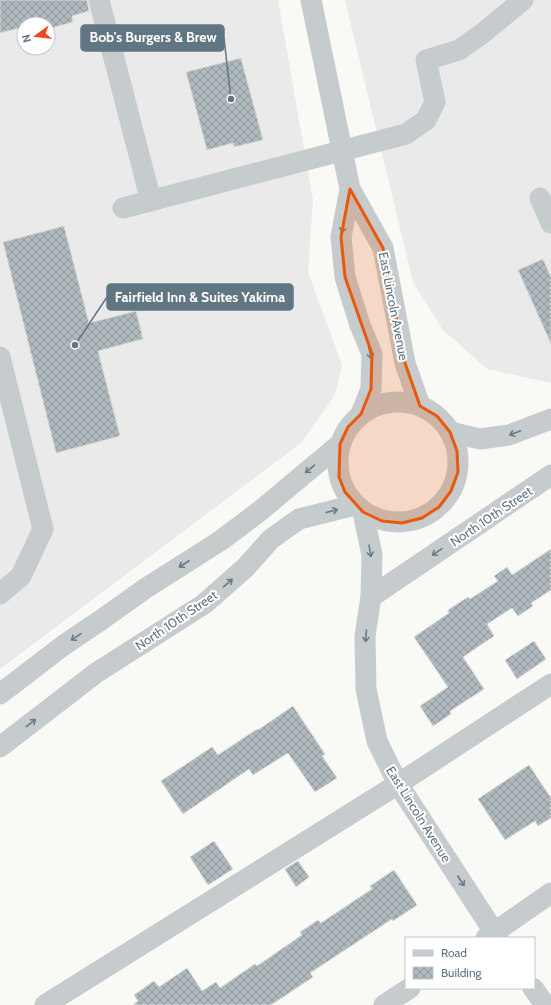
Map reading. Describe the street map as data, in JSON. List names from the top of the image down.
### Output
{
  "streets": {
    "street": ["East Lincoln Avenue", "North 10th Street"]
  },
  "crossings": [
    ["East Lincoln Avenue", "North 10th Street"]
  ],
  "places": ["Bob's Burgers & Brew", "Fairfield Inn & Suites Yakima"],
  "legend": ["Road", "Building"],
  "north": "left"
}
